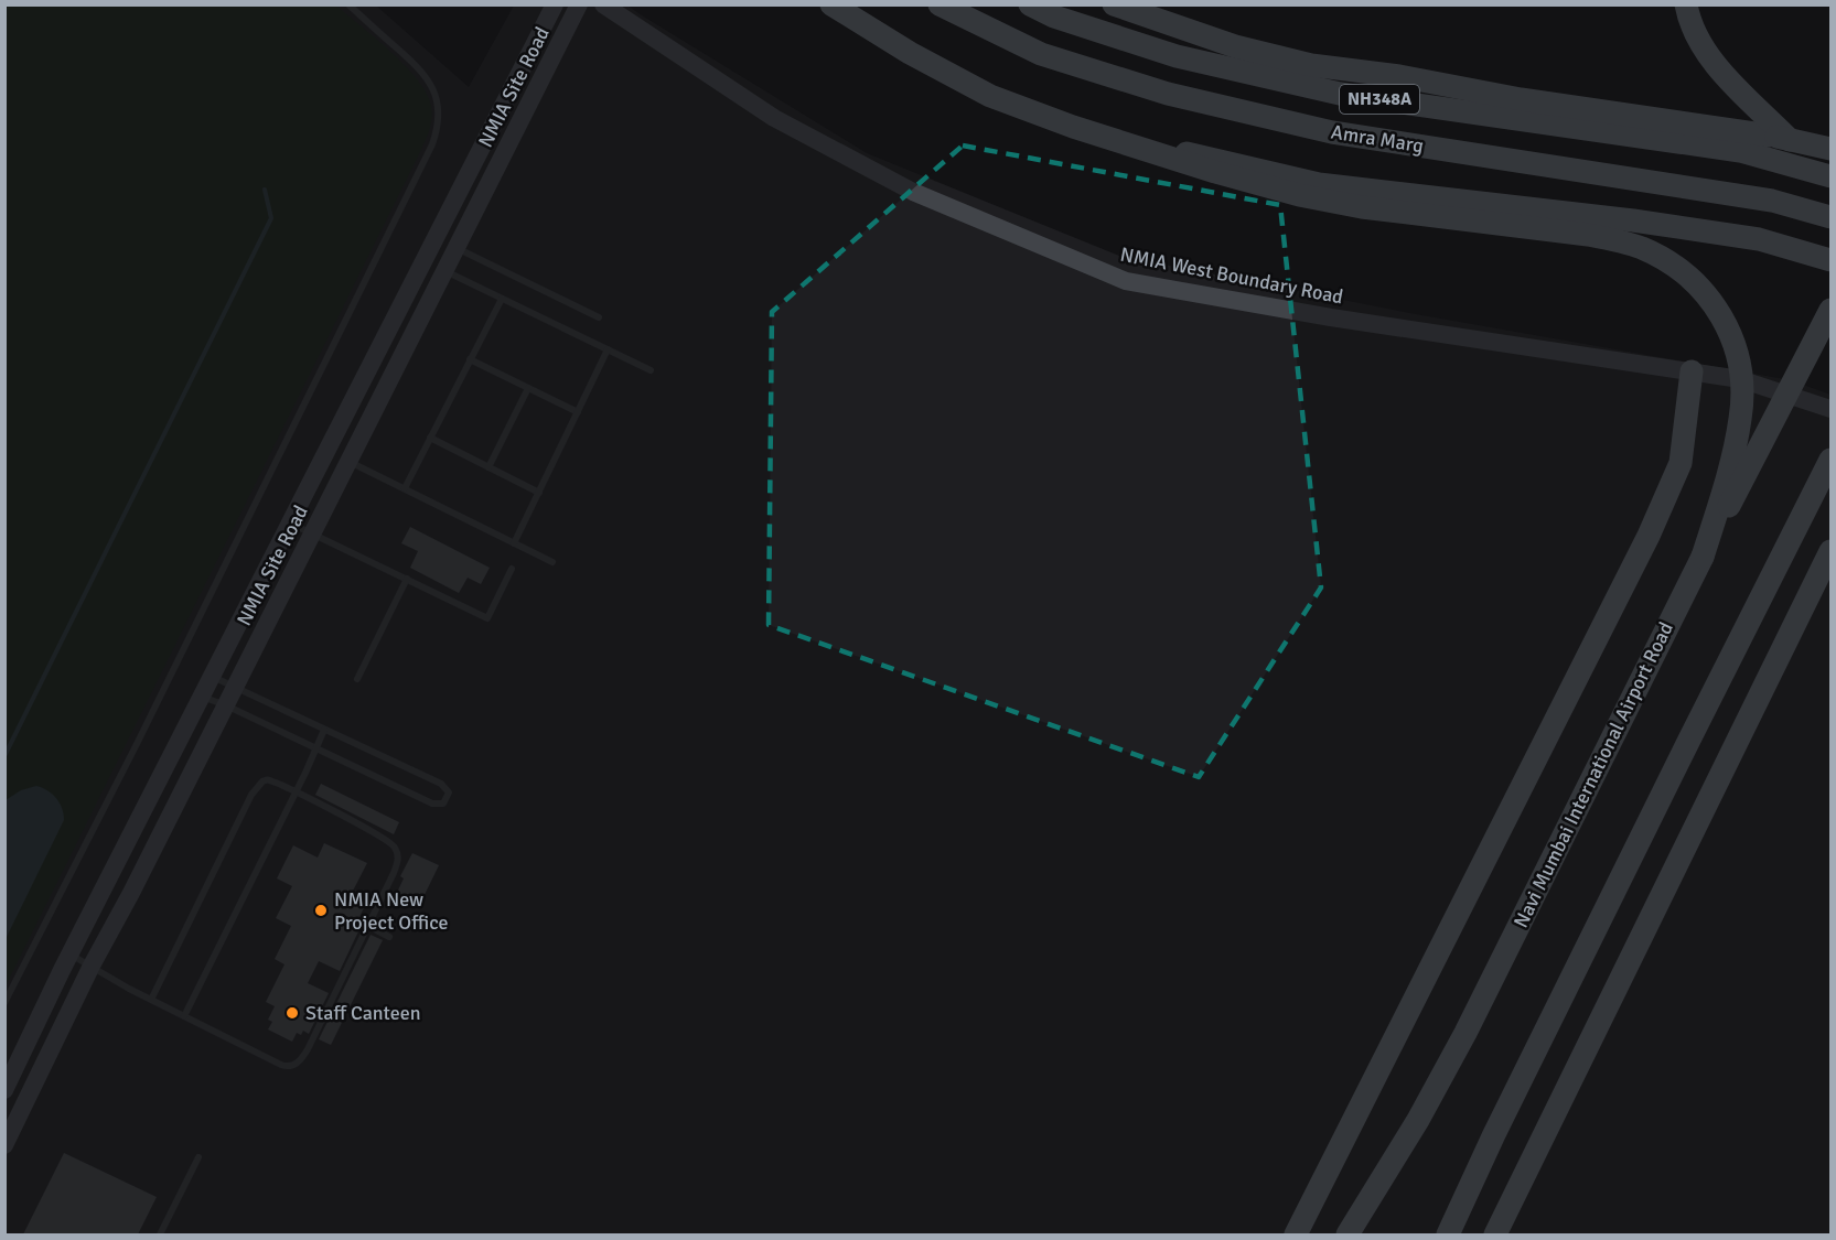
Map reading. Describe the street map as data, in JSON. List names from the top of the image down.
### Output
{
  "streets": {
    "highway": ["NH348A", "Amra Marg", "Navi Mumbai International Airport Road"],
    "street": ["NMIA Site Road", "NMIA West Boundary Road"]
  },
  "places": ["NMIA New Project Office", "Staff Canteen"]
}
